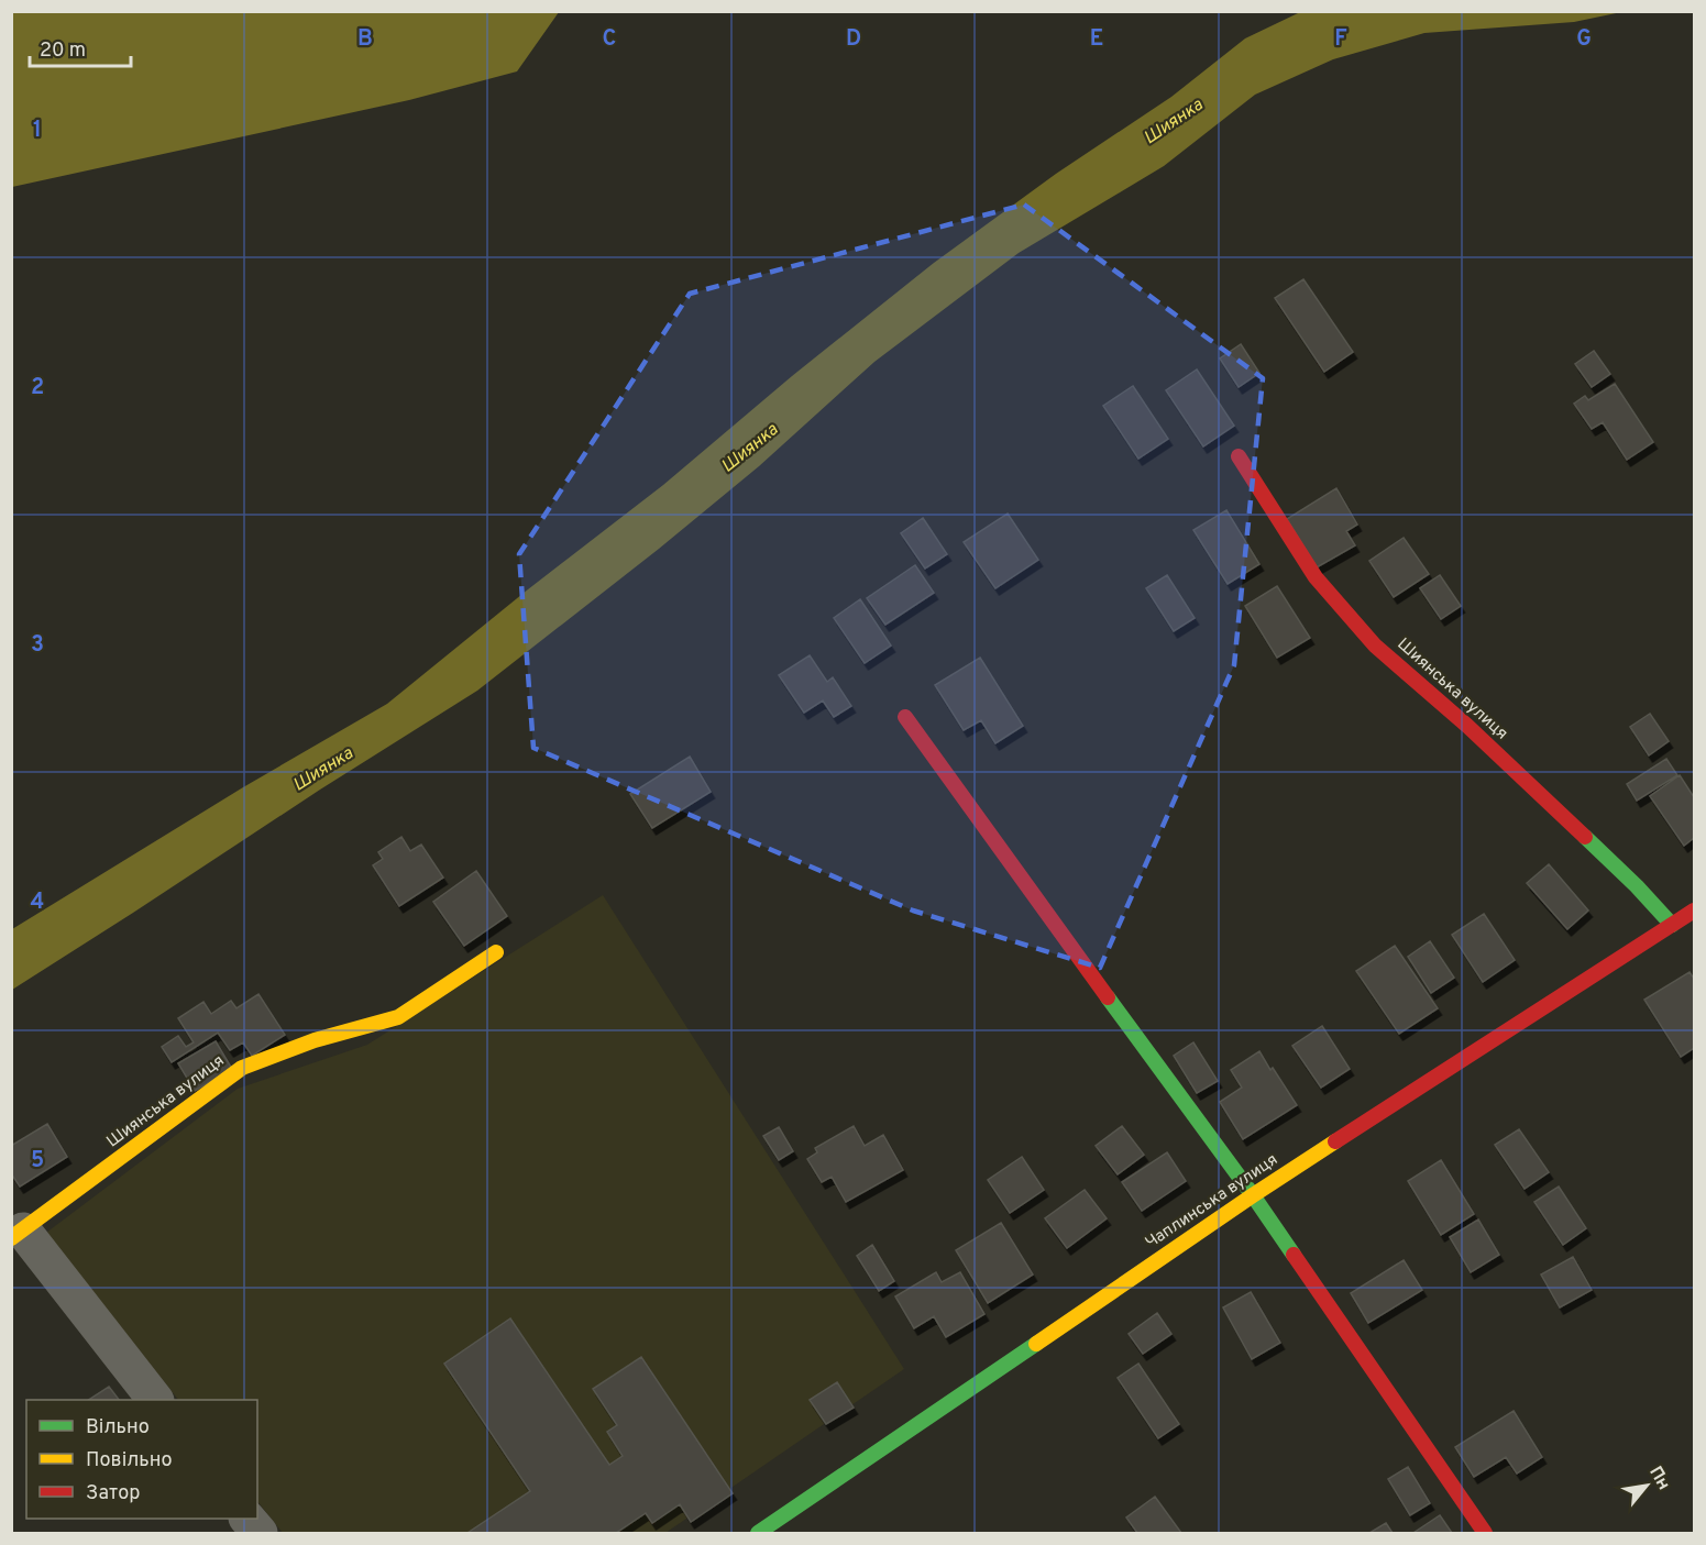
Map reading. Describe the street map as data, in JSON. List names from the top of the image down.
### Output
{
  "streets": {
    "street": ["Шиянська вулиця", "Чаплинська вулиця"]
  },
  "crossings": [
    ["Шиянська вулиця", "Чаплинська вулиця"]
  ],
  "water": ["Шиянка"],
  "legend": ["Вільно", "Повільно", "Затор"],
  "scale_bar": "20 m",
  "north": "top right",
  "grid": {
    "columns": [
      "B",
      "C",
      "D",
      "E",
      "F",
      "G"
    ],
    "rows": [
      "1",
      "2",
      "3",
      "4",
      "5"
    ]
  }
}
